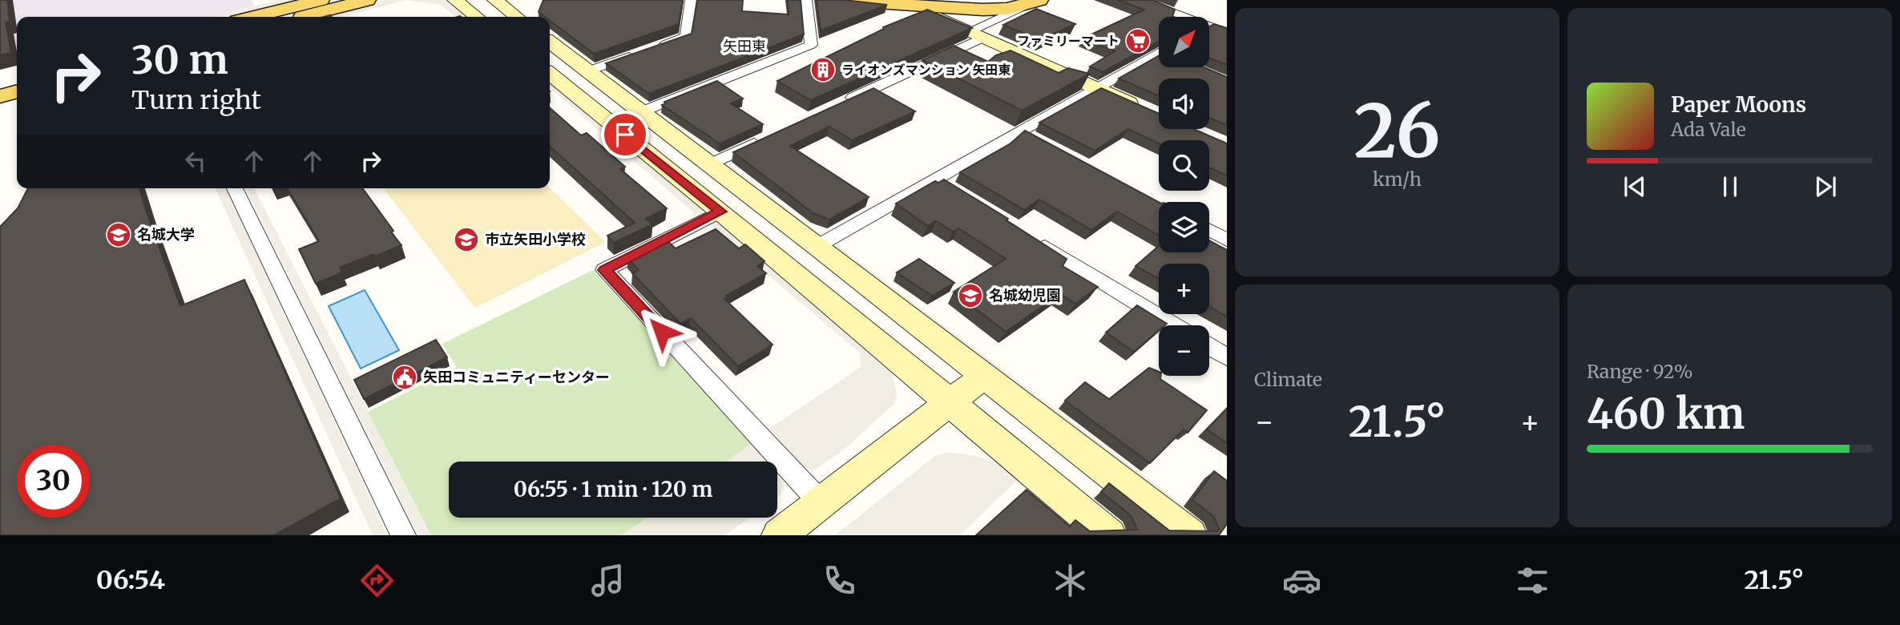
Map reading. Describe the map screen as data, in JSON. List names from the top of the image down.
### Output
{
  "districts": ["矢田東"],
  "places": {
    "supermarket": ["ファミリーマート"],
    "building": ["ライオンズマンション 矢田東"],
    "school or university": ["名城大学", "市立矢田小学校", "名城幼児園"],
    "public building": ["矢田コミュニティーセンター"]
  },
  "north": "top right",
  "page": {
    "tile": [
      ["26", "km/h"],
      "Climate",
      ["Range · 92%", "460 km"]
    ],
    "map_buttons": ["+", "−"],
    "turn": ["30 m", "Turn right"],
    "song": ["Paper Moons", "Ada Vale"],
    "heat": ["−", "21.5°", "+"],
    "limit": "30",
    "trip": "06:55 · 1 min · 120 m",
    "tabs": ["06:54", "21.5°"]
  }
}
